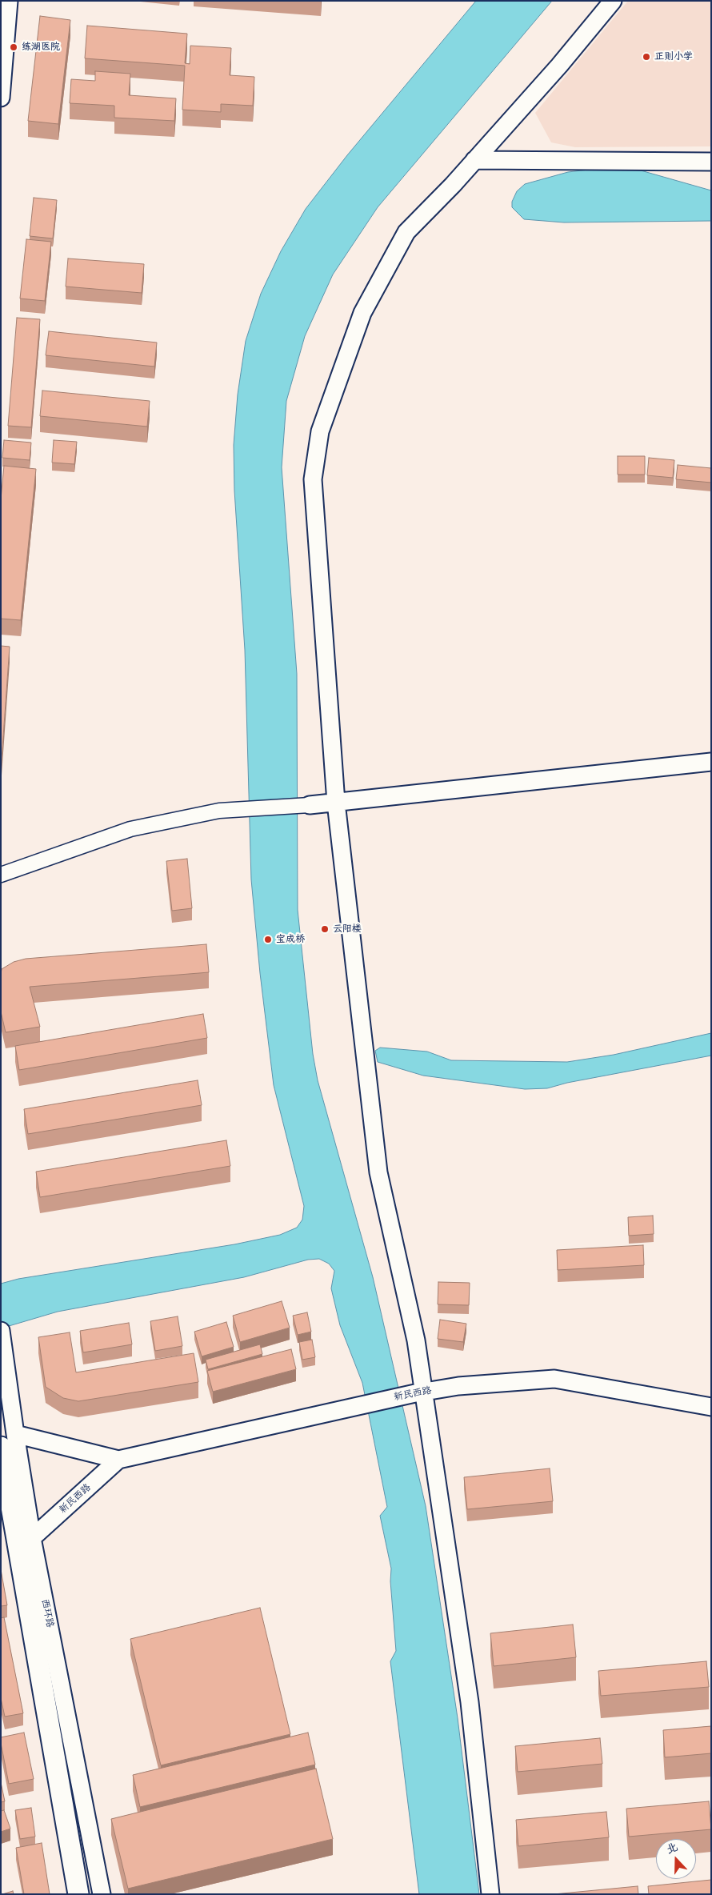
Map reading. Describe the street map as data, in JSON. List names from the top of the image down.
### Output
{
  "streets": {
    "main road": ["西环路"],
    "street": ["新民西路"]
  },
  "crossings": [
    ["新民西路", "西环路"]
  ],
  "places": [
    "练湖医院",
    "正则小学",
    "云阳楼",
    "宝成桥"
  ],
  "north": "top"
}
